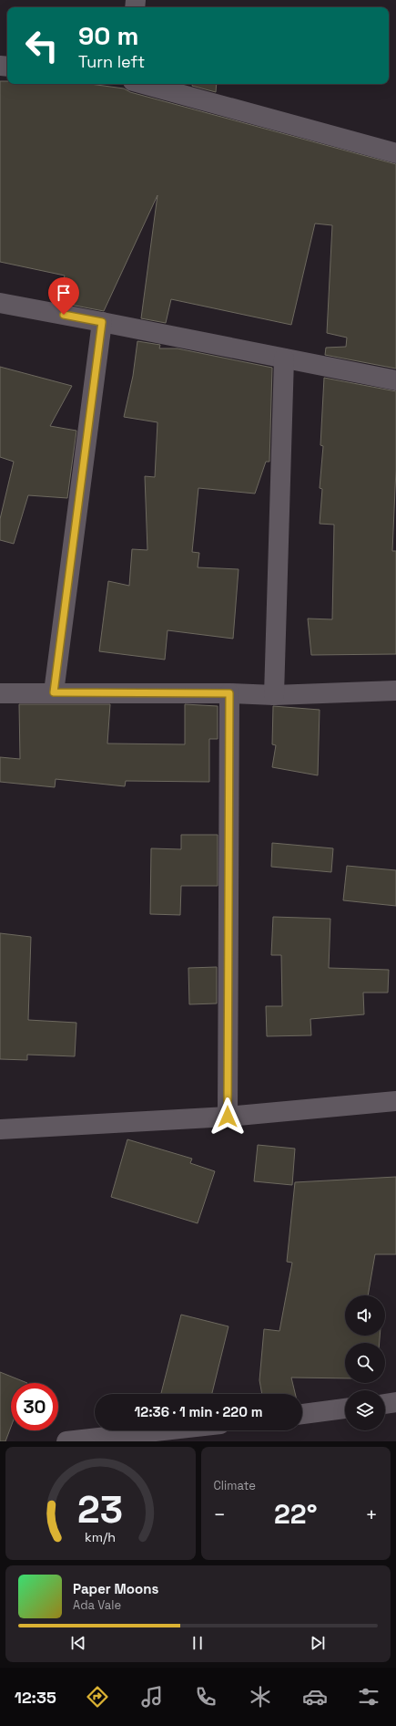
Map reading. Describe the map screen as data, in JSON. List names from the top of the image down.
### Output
{
  "page": {
    "turn": ["90 m", "Turn left"],
    "limit": "30",
    "trip": "12:36 · 1 min · 220 m",
    "tile": "Climate",
    "heat": ["−", "22°", "+"],
    "song": ["Paper Moons", "Ada Vale"],
    "tabs": "12:35",
    "gauge": ["23", "km/h"]
  }
}
